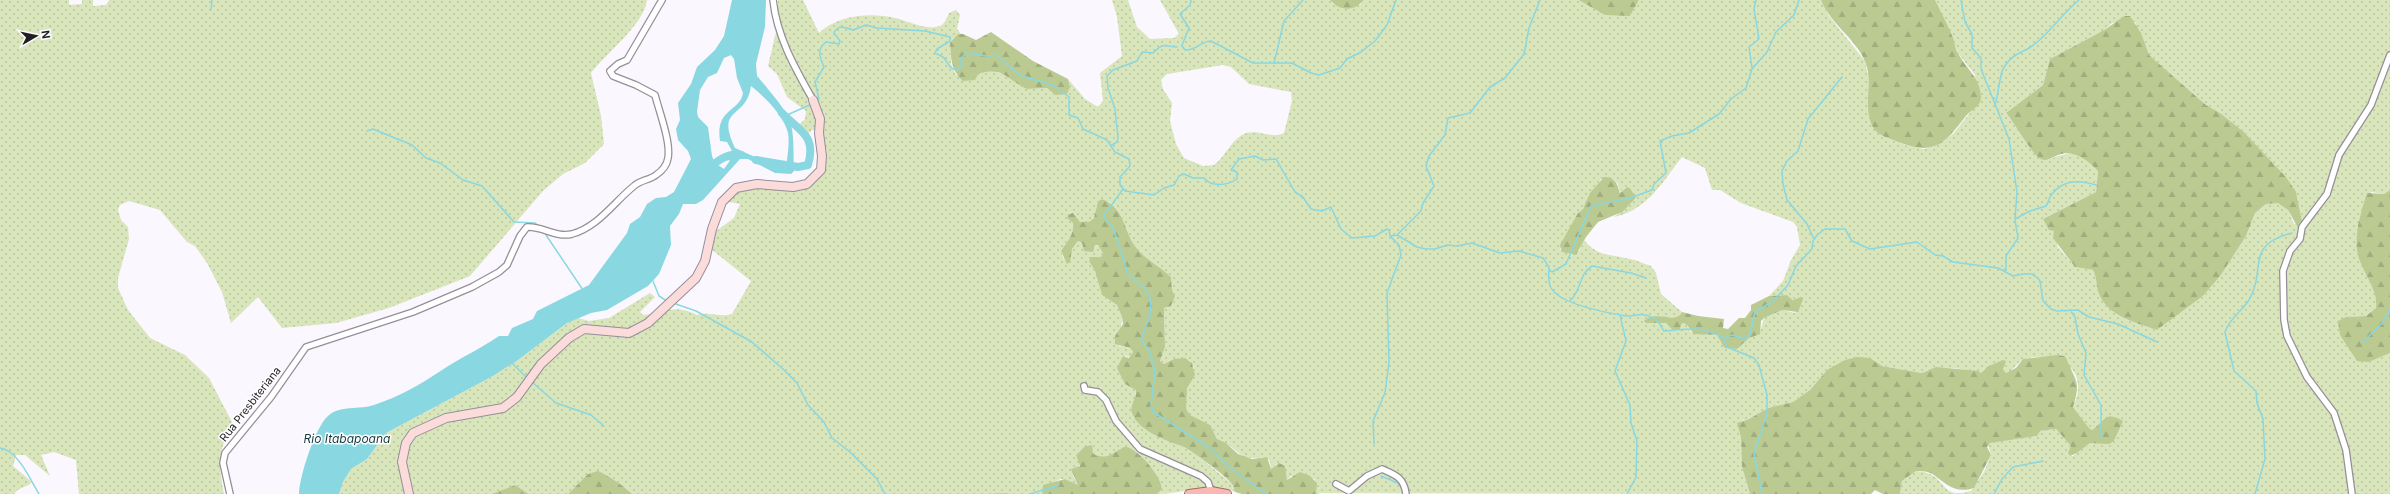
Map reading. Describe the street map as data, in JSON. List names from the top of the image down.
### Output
{
  "streets": {
    "street": ["Rua Presbiteriana"]
  },
  "water": ["Rio Itabapoana"],
  "north": "right"
}
